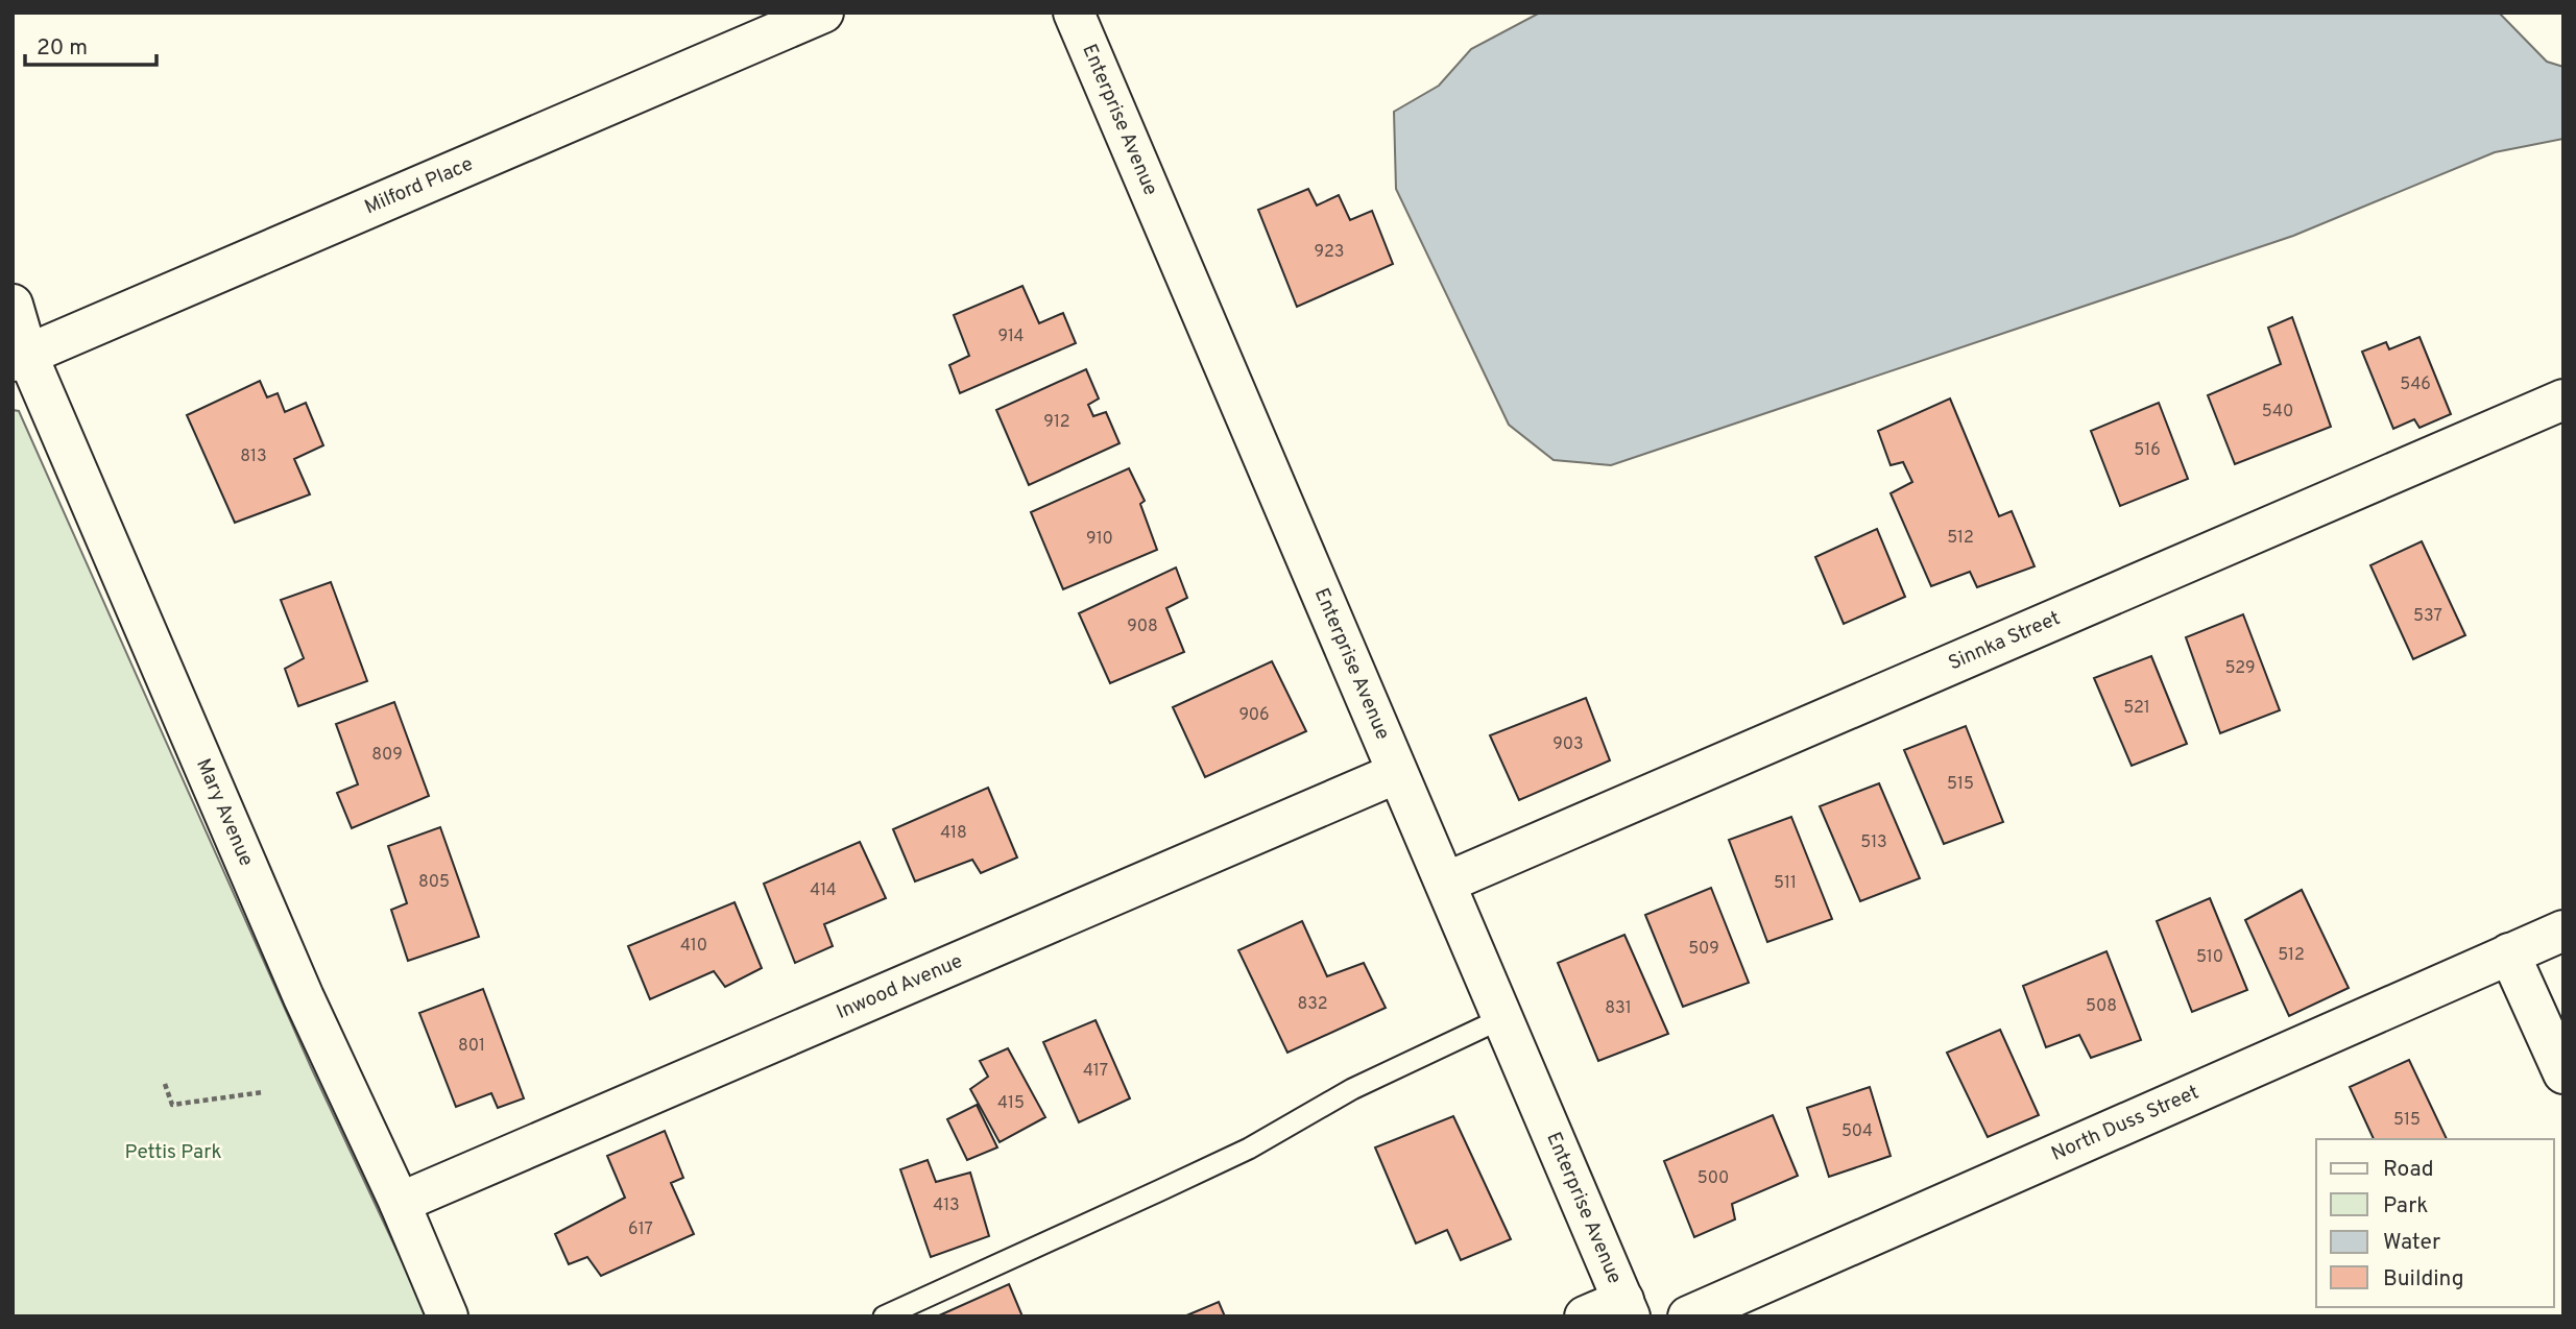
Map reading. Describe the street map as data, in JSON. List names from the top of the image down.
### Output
{
  "streets": {
    "street": [
      "Enterprise Avenue",
      "Milford Place",
      "Sinnka Street",
      "Mary Avenue",
      "Inwood Avenue",
      "North Duss Street"
    ]
  },
  "crossings": [
    ["Enterprise Avenue", "Sinnka Street"],
    ["Enterprise Avenue", "Inwood Avenue"],
    ["Milford Place", "Mary Avenue"],
    ["Mary Avenue", "Inwood Avenue"]
  ],
  "parks": ["Pettis Park"],
  "house_numbers": [
    "923",
    "914",
    "546",
    "540",
    "912",
    "516",
    "813",
    "512",
    "910",
    "537",
    "908",
    "529",
    "521",
    "906",
    "903",
    "809",
    "515",
    "418",
    "513",
    "805",
    "511",
    "414",
    "410",
    "509",
    "512",
    "510",
    "832",
    "508",
    "831",
    "801",
    "417",
    "415",
    "515",
    "504",
    "500",
    "413",
    "617"
  ],
  "legend": [
    "Road",
    "Park",
    "Water",
    "Building"
  ],
  "scale_bar": "20 m"
}
